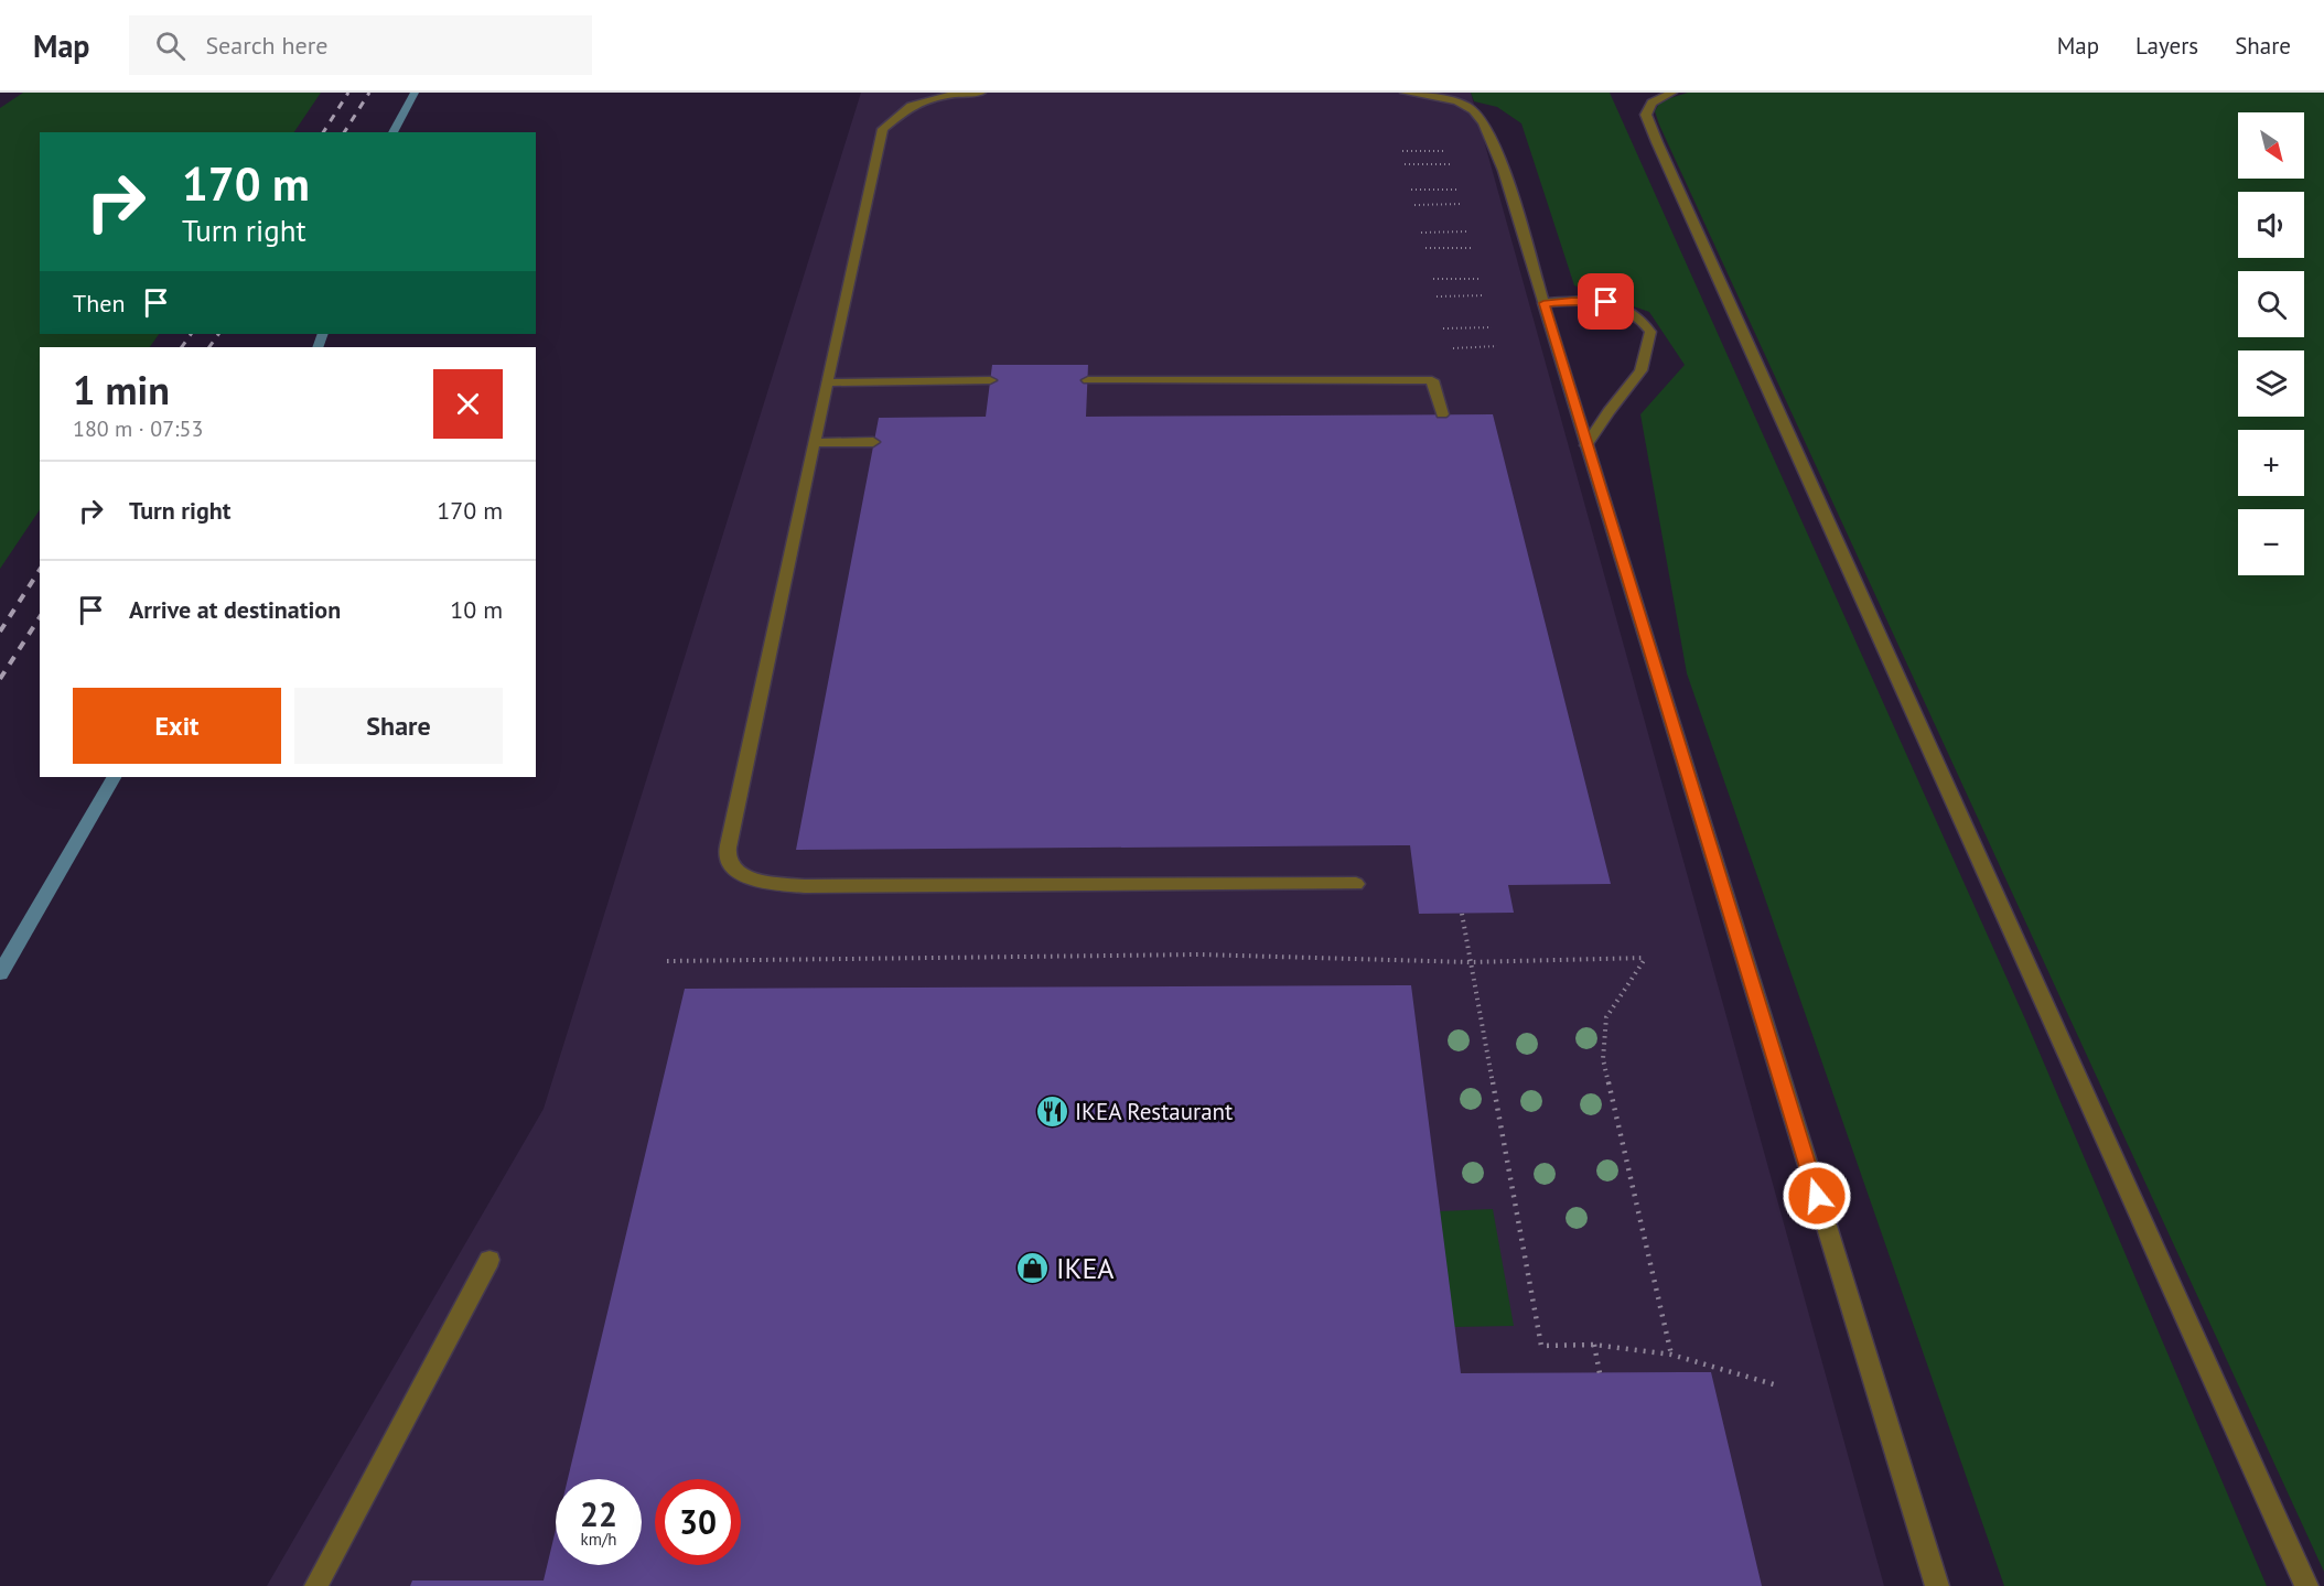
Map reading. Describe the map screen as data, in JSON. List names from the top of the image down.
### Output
{
  "places": {
    "restaurant": ["IKEA Restaurant"],
    "shop": ["IKEA"]
  },
  "north": "bottom right",
  "page": {
    "header": "Map",
    "search": "Search here",
    "nav": ["Map", "Layers", "Share"],
    "map_buttons": ["+", "−"],
    "turn": ["170 m", "Turn right"],
    "then": "Then",
    "heading": ["1 min", "180 m · 07:53"],
    "list": [
      {
        "name": "Turn right",
        "value": "170 m"
      },
      {
        "name": "Arrive at destination",
        "value": "10 m"
      }
    ],
    "buttons": ["Exit", "Share"],
    "speed": "22 km/h",
    "limit": "30"
  }
}
